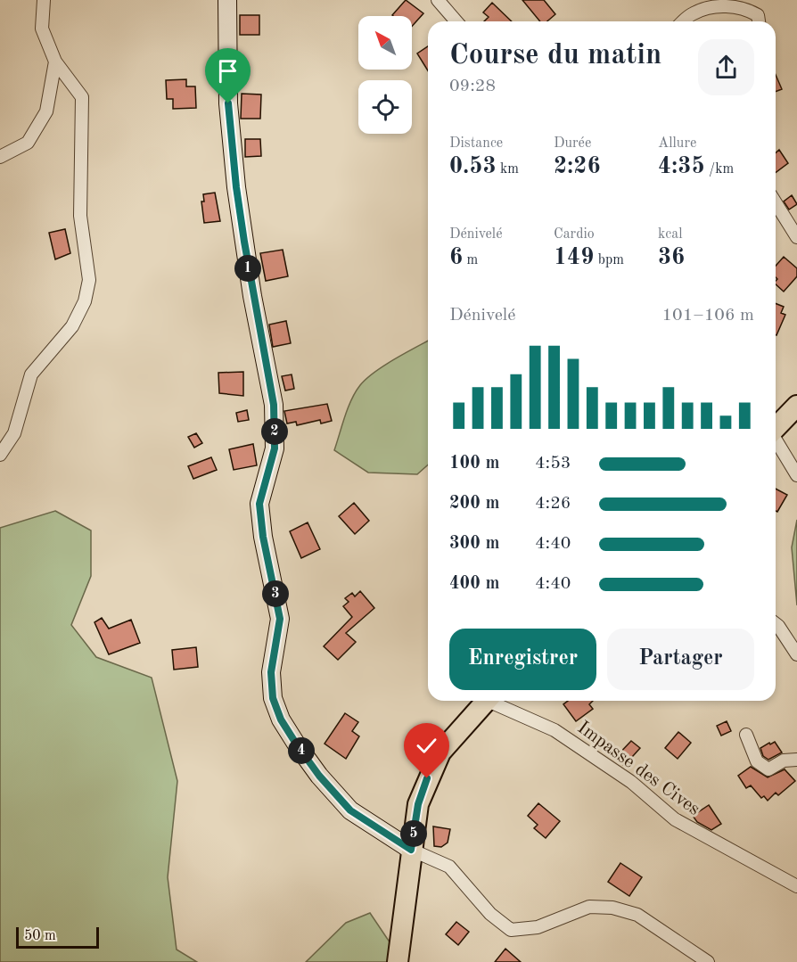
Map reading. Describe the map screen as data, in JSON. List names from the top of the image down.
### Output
{
  "streets": {
    "street": ["Impasse des Cives"]
  },
  "scale_bar": "50 m",
  "north": "top left",
  "page": {
    "heading": ["Course du matin", "09:28"],
    "stats": [
      ["Distance", "0.53 km"],
      ["Durée", "2:26"],
      ["Allure", "4:35 /km"],
      ["Dénivelé", "6 m"],
      ["Cardio", "149 bpm"],
      ["kcal", "36"]
    ],
    "pins": [
      "1",
      "2",
      "3",
      "4",
      "5"
    ],
    "chart": ["Dénivelé", "101–106 m"],
    "list": [
      {
        "name": "100 m",
        "note": "4:53"
      },
      {
        "name": "200 m",
        "note": "4:26"
      },
      {
        "name": "300 m",
        "note": "4:40"
      },
      {
        "name": "400 m",
        "note": "4:40"
      }
    ],
    "buttons": ["Enregistrer", "Partager"],
    "scale": "50 m"
  }
}
